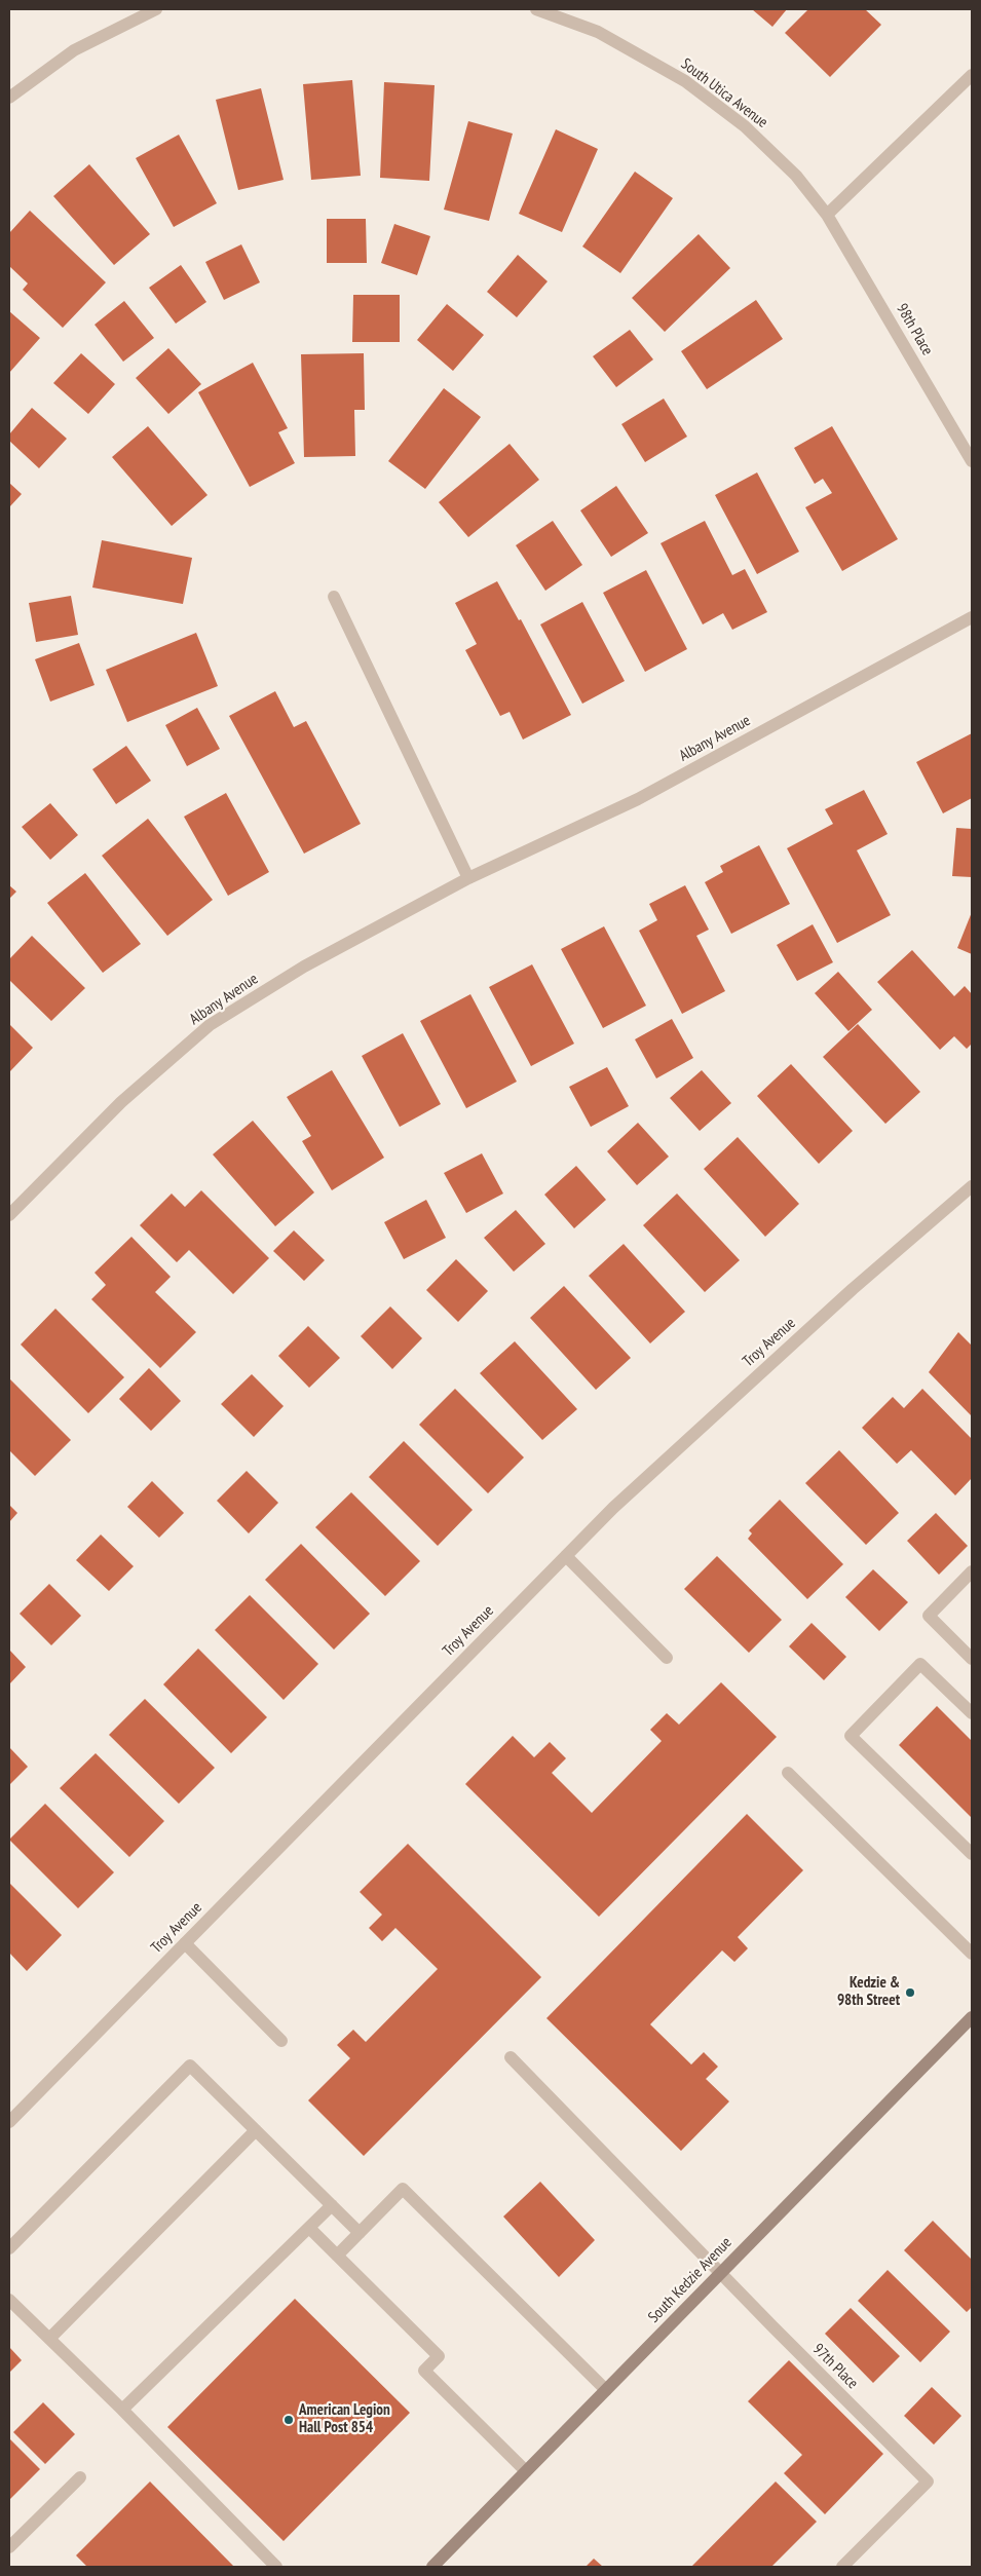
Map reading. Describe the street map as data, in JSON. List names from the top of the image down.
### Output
{
  "streets": {
    "main road": ["South Kedzie Avenue"],
    "street": [
      "South Utica Avenue",
      "98th Place",
      "Albany Avenue",
      "Troy Avenue",
      "97th Place"
    ]
  },
  "crossings": [
    ["South Utica Avenue", "98th Place"],
    ["South Kedzie Avenue", "97th Place"]
  ],
  "places": ["Kedzie & 98th Street", "American Legion Hall Post 854"]
}
